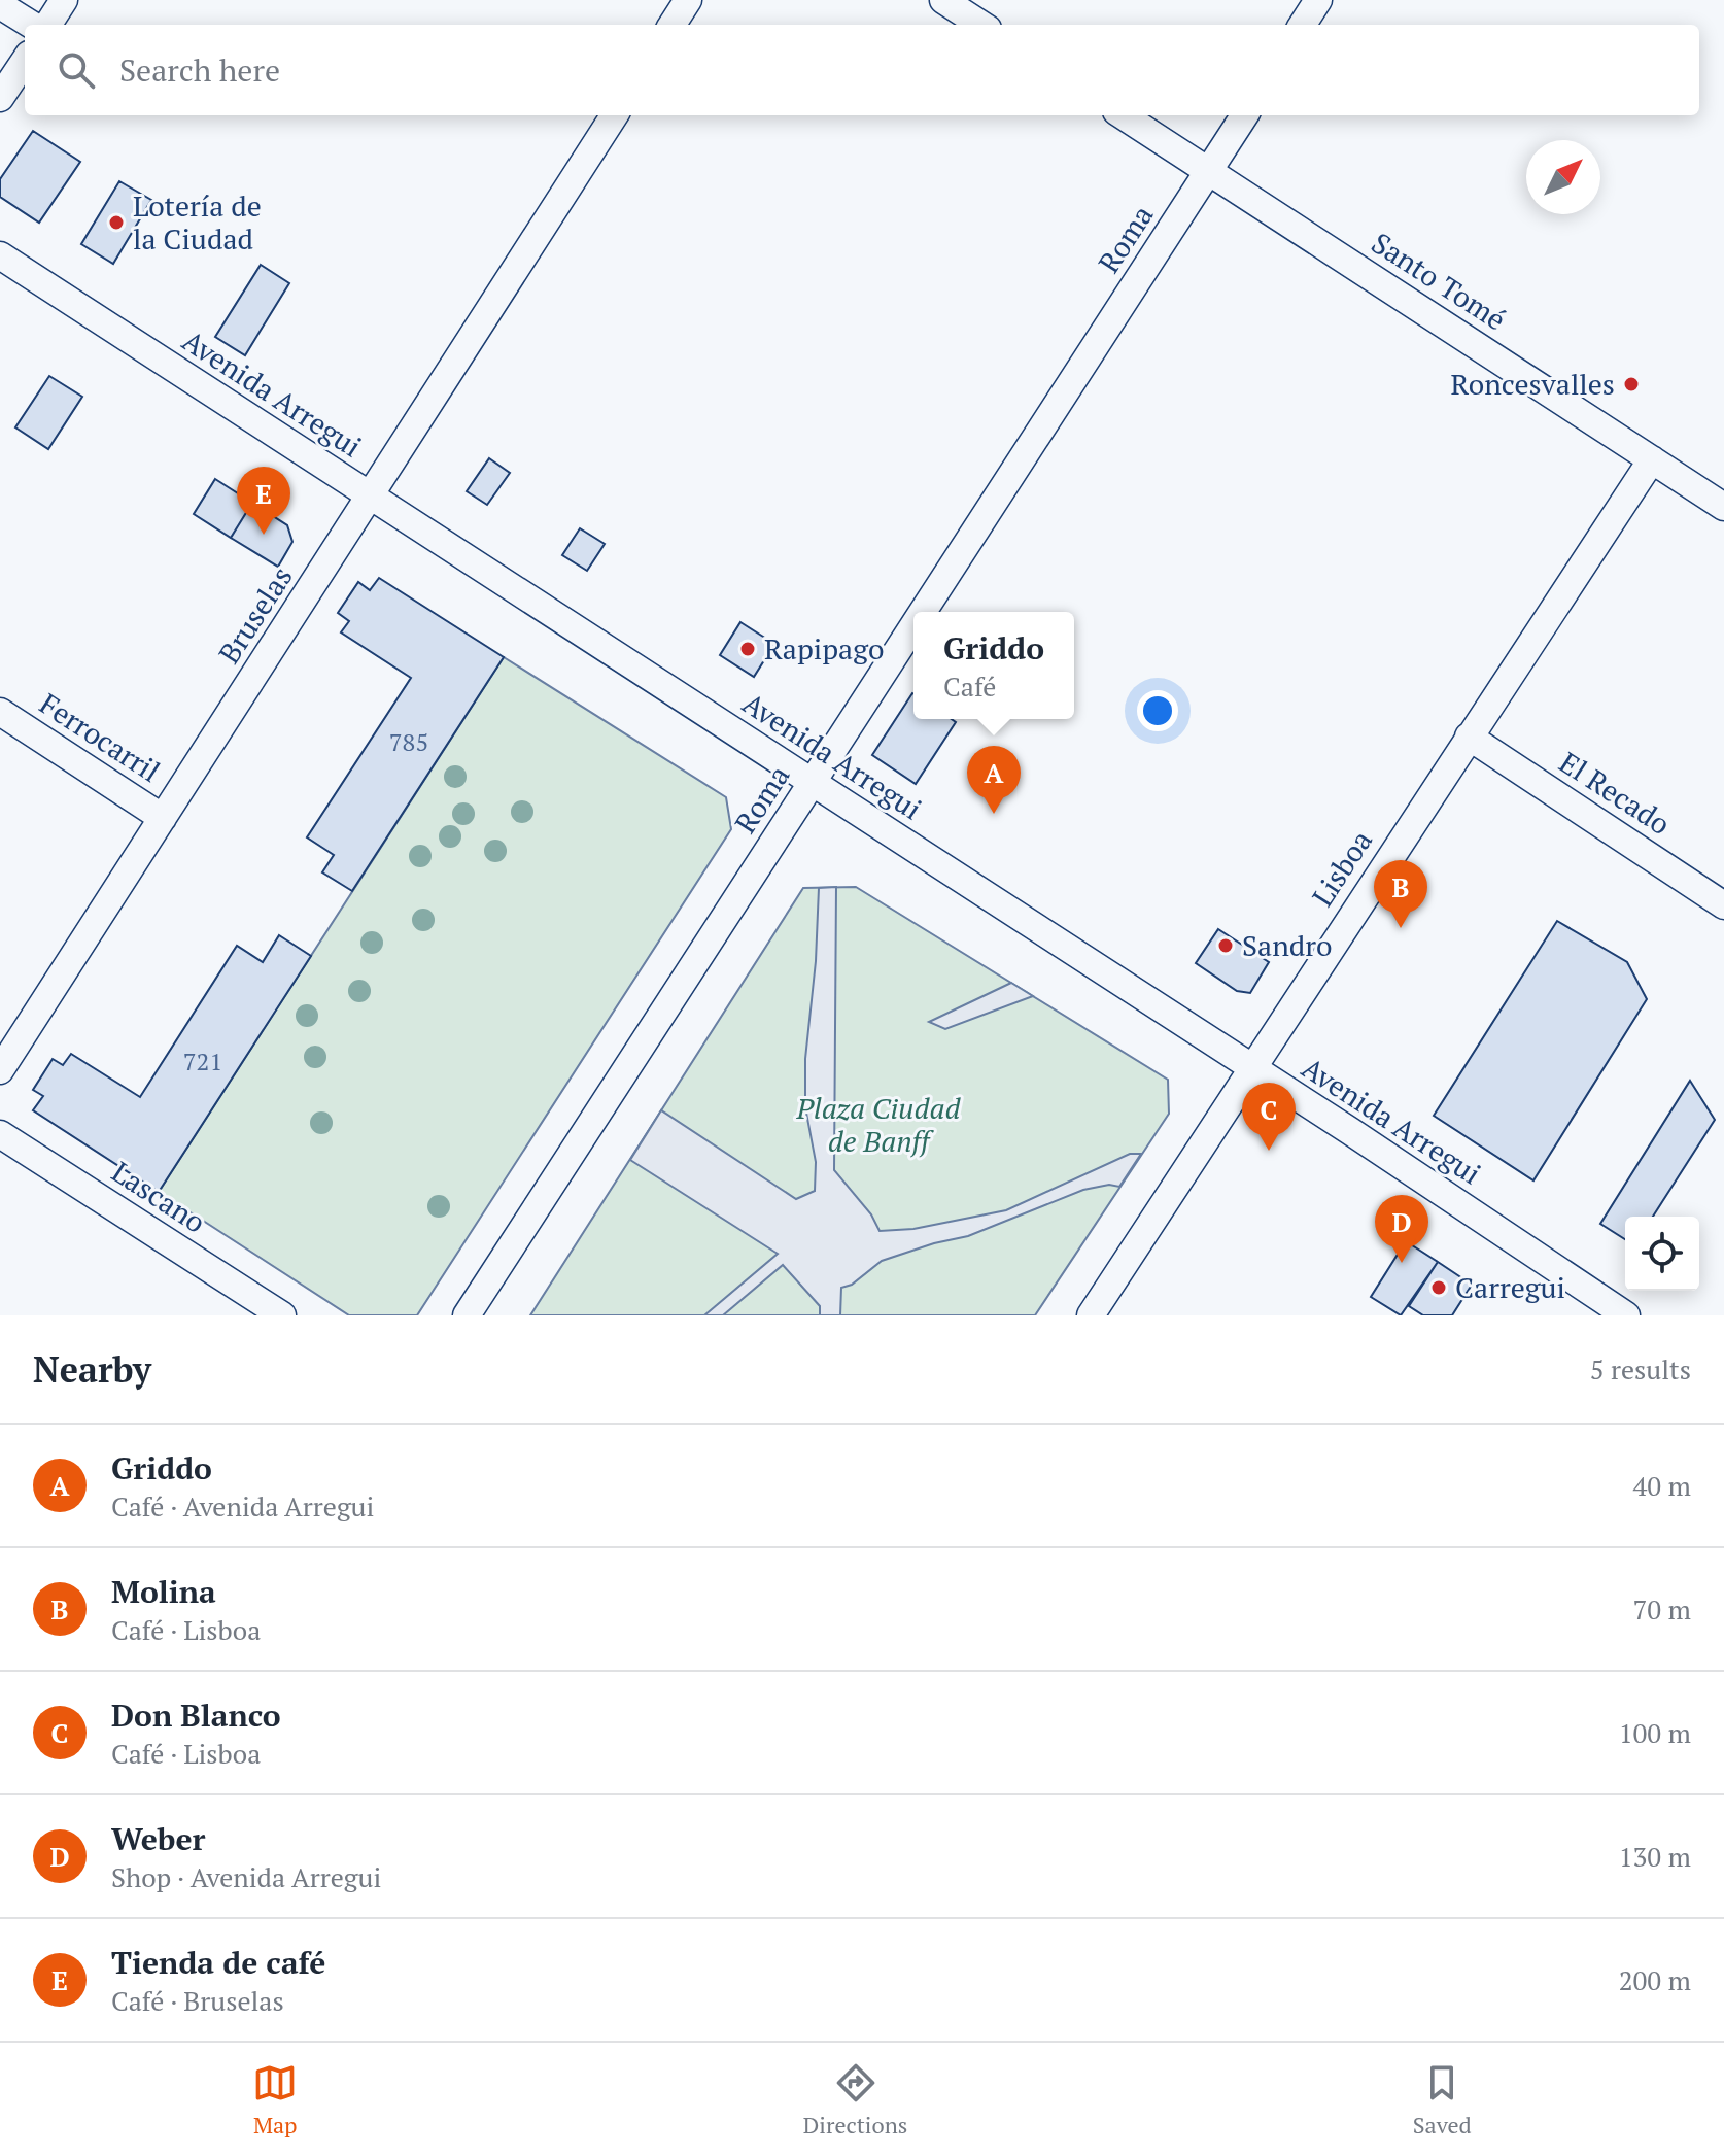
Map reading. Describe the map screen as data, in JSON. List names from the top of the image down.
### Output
{
  "streets": {
    "street": [
      "Roma",
      "Santo Tomé",
      "Avenida Arregui",
      "Bruselas",
      "Ferrocarril",
      "El Recado",
      "Lisboa",
      "Lascano"
    ]
  },
  "crossings": [
    ["Roma", "Santo Tomé"],
    ["Roma", "Avenida Arregui"],
    ["Santo Tomé", "Lisboa"],
    ["Avenida Arregui", "Bruselas"],
    ["Avenida Arregui", "Lisboa"],
    ["Bruselas", "Ferrocarril"],
    ["El Recado", "Lisboa"]
  ],
  "parks": ["Plaza Ciudad de Banff"],
  "places": [
    "Lotería de la Ciudad",
    "Roncesvalles",
    "Rapipago",
    "Sandro",
    "Carregui"
  ],
  "house_numbers": ["785", "721"],
  "north": "top right",
  "page": {
    "search": "Search here",
    "pins": [
      "E",
      "A",
      "B",
      "C",
      "D"
    ],
    "popup": ["Griddo", "Café"],
    "heading": ["Nearby", "5 results"],
    "list": [
      {
        "mark": "A",
        "name": "Griddo",
        "note": "Café · Avenida Arregui",
        "value": "40 m"
      },
      {
        "mark": "B",
        "name": "Molina",
        "note": "Café · Lisboa",
        "value": "70 m"
      },
      {
        "mark": "C",
        "name": "Don Blanco",
        "note": "Café · Lisboa",
        "value": "100 m"
      },
      {
        "mark": "D",
        "name": "Weber",
        "note": "Shop · Avenida Arregui",
        "value": "130 m"
      },
      {
        "mark": "E",
        "name": "Tienda de café",
        "note": "Café · Bruselas",
        "value": "200 m"
      }
    ],
    "nav": ["Map", "Directions", "Saved"]
  }
}
